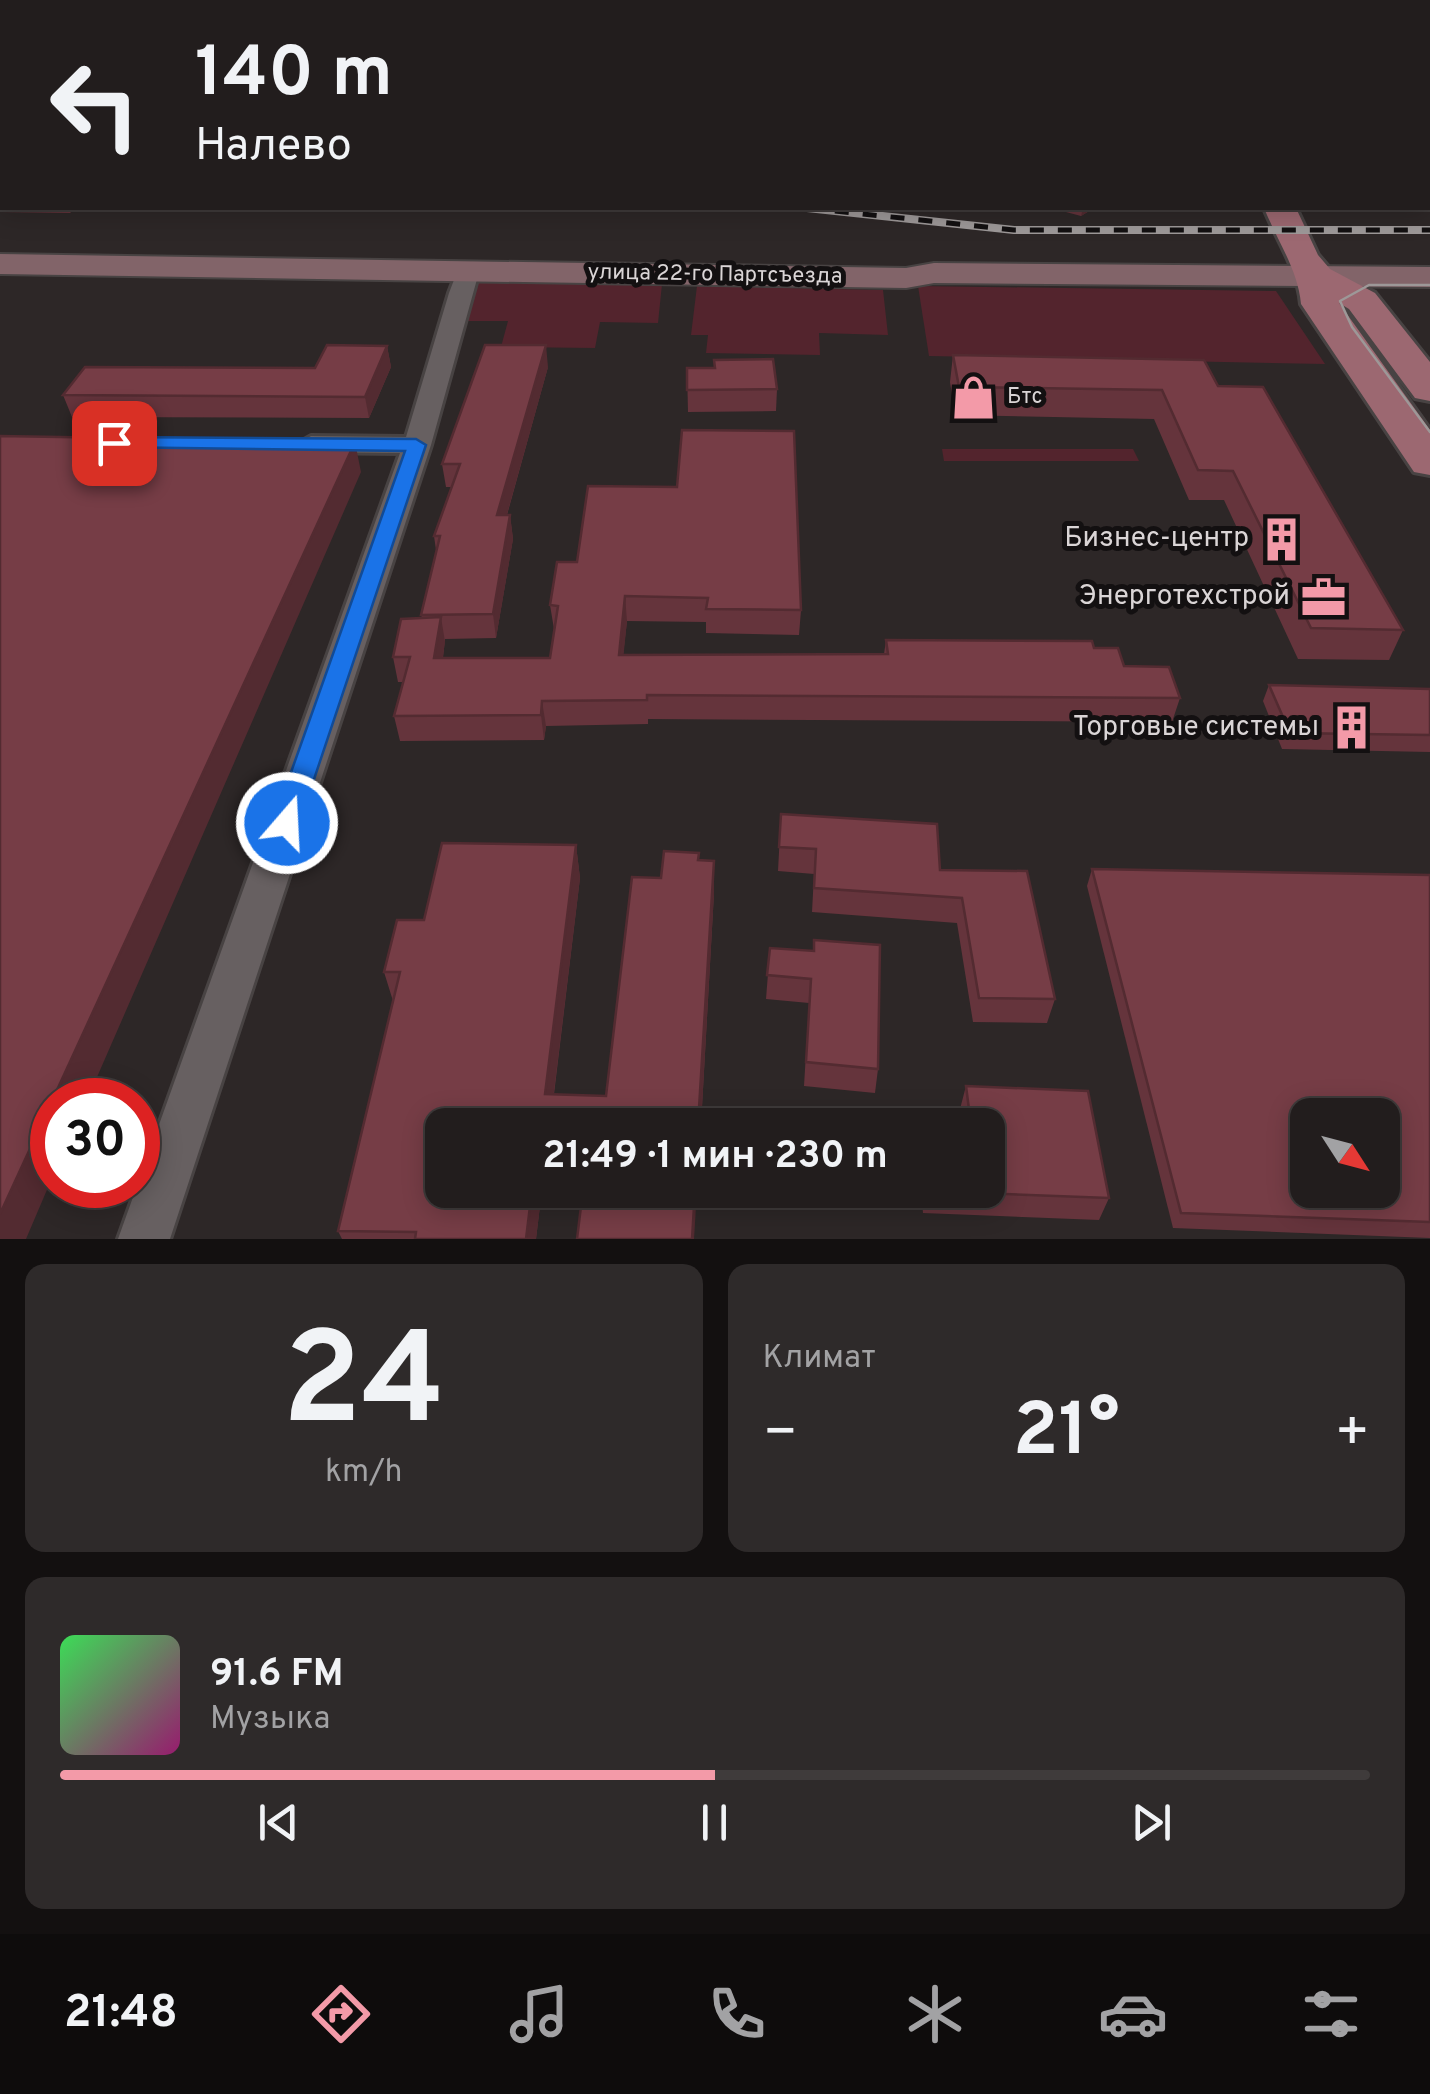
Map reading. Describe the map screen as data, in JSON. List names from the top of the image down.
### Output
{
  "streets": {
    "street": ["улица 22-го Партсъезда"]
  },
  "places": {
    "shop": ["Бтс"],
    "building": ["Бизнес-центр", "Торговые системы"],
    "office": ["Энерготехстрой"]
  },
  "north": "bottom right",
  "page": {
    "turn": ["140 m", "Налево"],
    "limit": "30",
    "trip": "21:49 · 1 мин · 230 m",
    "tile": [
      ["24", "km/h"],
      "Климат"
    ],
    "heat": ["−", "21°", "+"],
    "song": ["91.6 FM", "Музыка"],
    "tabs": "21:48"
  }
}
